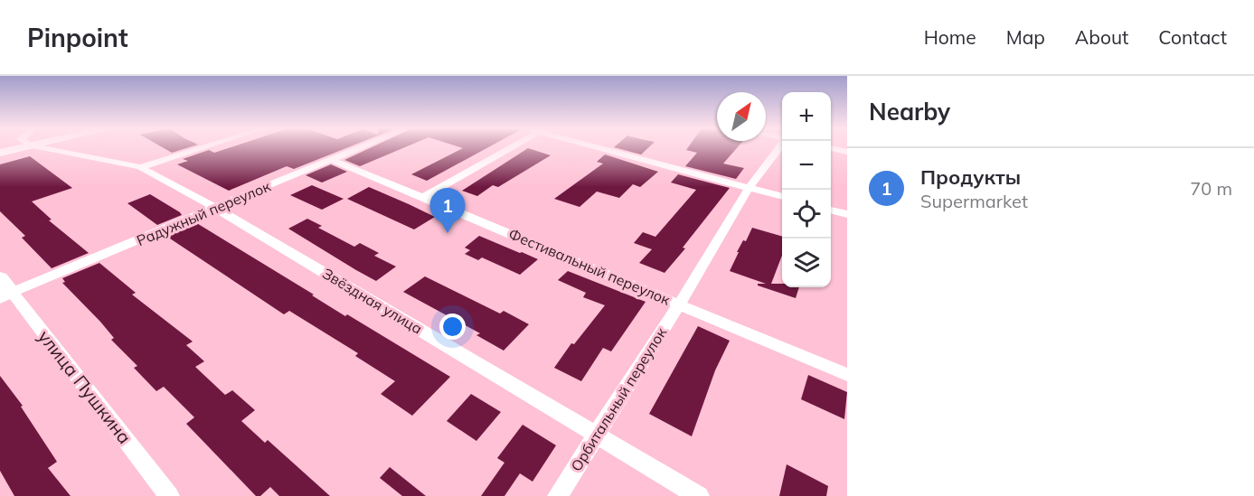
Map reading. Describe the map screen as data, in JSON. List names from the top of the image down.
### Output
{
  "streets": {
    "street": [
      "Радужный переулок",
      "Фестивальный переулок",
      "Звёздная улица",
      "улица Пушкина",
      "Орбитальный переулок"
    ]
  },
  "crossings": [
    ["Радужный переулок", "Фестивальный переулок"],
    ["Радужный переулок", "Звёздная улица"],
    ["Радужный переулок", "улица Пушкина"],
    ["Фестивальный переулок", "Орбитальный переулок"],
    ["Звёздная улица", "Орбитальный переулок"]
  ],
  "north": "top right",
  "page": {
    "header": "Pinpoint",
    "nav": [
      "Home",
      "Map",
      "About",
      "Contact"
    ],
    "heading": "Nearby",
    "map_buttons": ["+", "−"],
    "list": [
      {
        "mark": "1",
        "name": "Продукты",
        "note": "Supermarket",
        "value": "70 m"
      }
    ],
    "pins": "1"
  }
}
